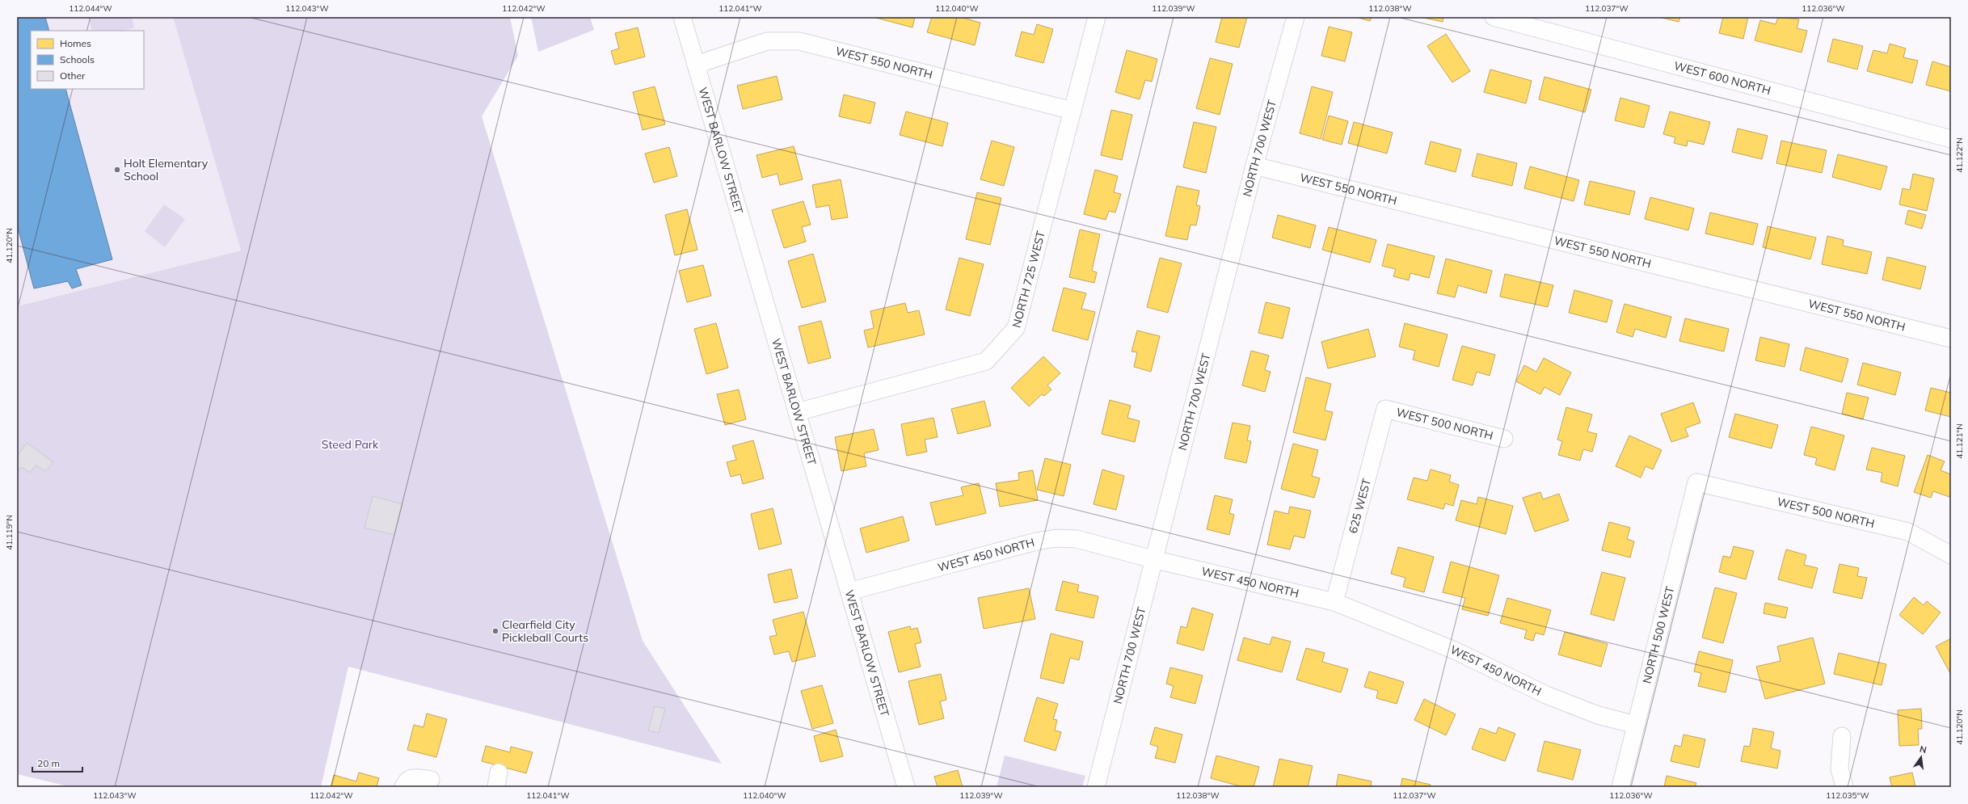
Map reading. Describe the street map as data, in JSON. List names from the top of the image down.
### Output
{
  "streets": {
    "street": [
      "WEST 550 NORTH",
      "WEST 600 NORTH",
      "NORTH 700 WEST",
      "WEST BARLOW STREET",
      "NORTH 725 WEST",
      "WEST 500 NORTH",
      "625 WEST",
      "WEST 450 NORTH",
      "NORTH 500 WEST"
    ]
  },
  "crossings": [
    ["WEST 550 NORTH", "NORTH 700 WEST"],
    ["WEST 550 NORTH", "WEST BARLOW STREET"],
    ["WEST 550 NORTH", "NORTH 725 WEST"],
    ["NORTH 700 WEST", "WEST 450 NORTH"],
    ["WEST BARLOW STREET", "NORTH 725 WEST"],
    ["WEST BARLOW STREET", "WEST 450 NORTH"],
    ["WEST 500 NORTH", "625 WEST"],
    ["WEST 500 NORTH", "NORTH 500 WEST"],
    ["625 WEST", "WEST 450 NORTH"],
    ["WEST 450 NORTH", "NORTH 500 WEST"]
  ],
  "parks": ["Steed Park"],
  "places": ["Holt Elementary School", "Clearfield City Pickleball Courts"],
  "legend": ["Homes", "Schools", "Other"],
  "scale_bar": "20 m",
  "north": "top",
  "coordinates": [
    "112.044°W",
    "112.043°W",
    "112.042°W",
    "112.041°W",
    "112.040°W",
    "112.039°W",
    "112.038°W",
    "112.037°W",
    "112.036°W",
    "41.122°N",
    "41.120°N",
    "41.121°N",
    "41.119°N",
    "112.035°W"
  ]
}
